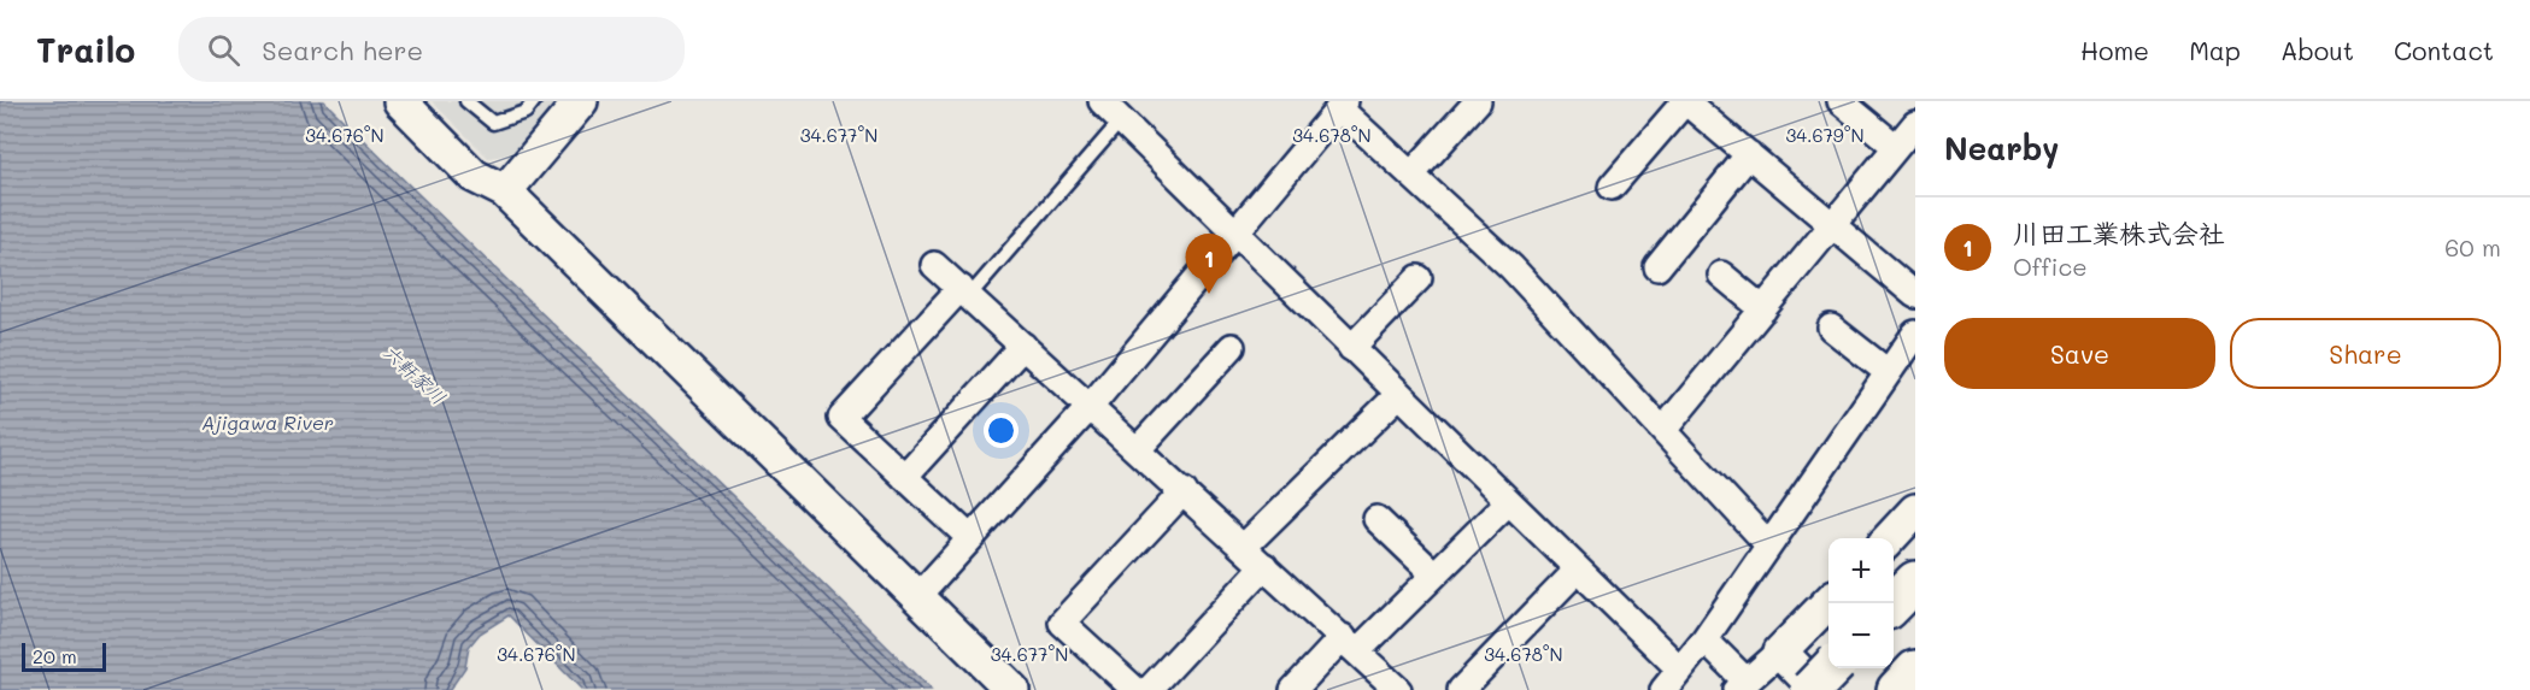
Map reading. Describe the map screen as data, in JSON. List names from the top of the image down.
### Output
{
  "water": ["六軒家川", "Ajigawa River"],
  "scale_bar": "20 m",
  "page": {
    "header": "Trailo",
    "search": "Search here",
    "nav": [
      "Home",
      "Map",
      "About",
      "Contact"
    ],
    "heading": "Nearby",
    "list": [
      {
        "mark": "1",
        "name": "川田工業株式会社",
        "note": "Office",
        "value": "60 m"
      }
    ],
    "pins": "1",
    "buttons": ["Save", "Share"],
    "map_buttons": ["+", "−"],
    "scale": "20 m"
  },
  "coordinates": [
    "34.676°N",
    "34.677°N",
    "34.678°N",
    "34.679°N"
  ]
}
